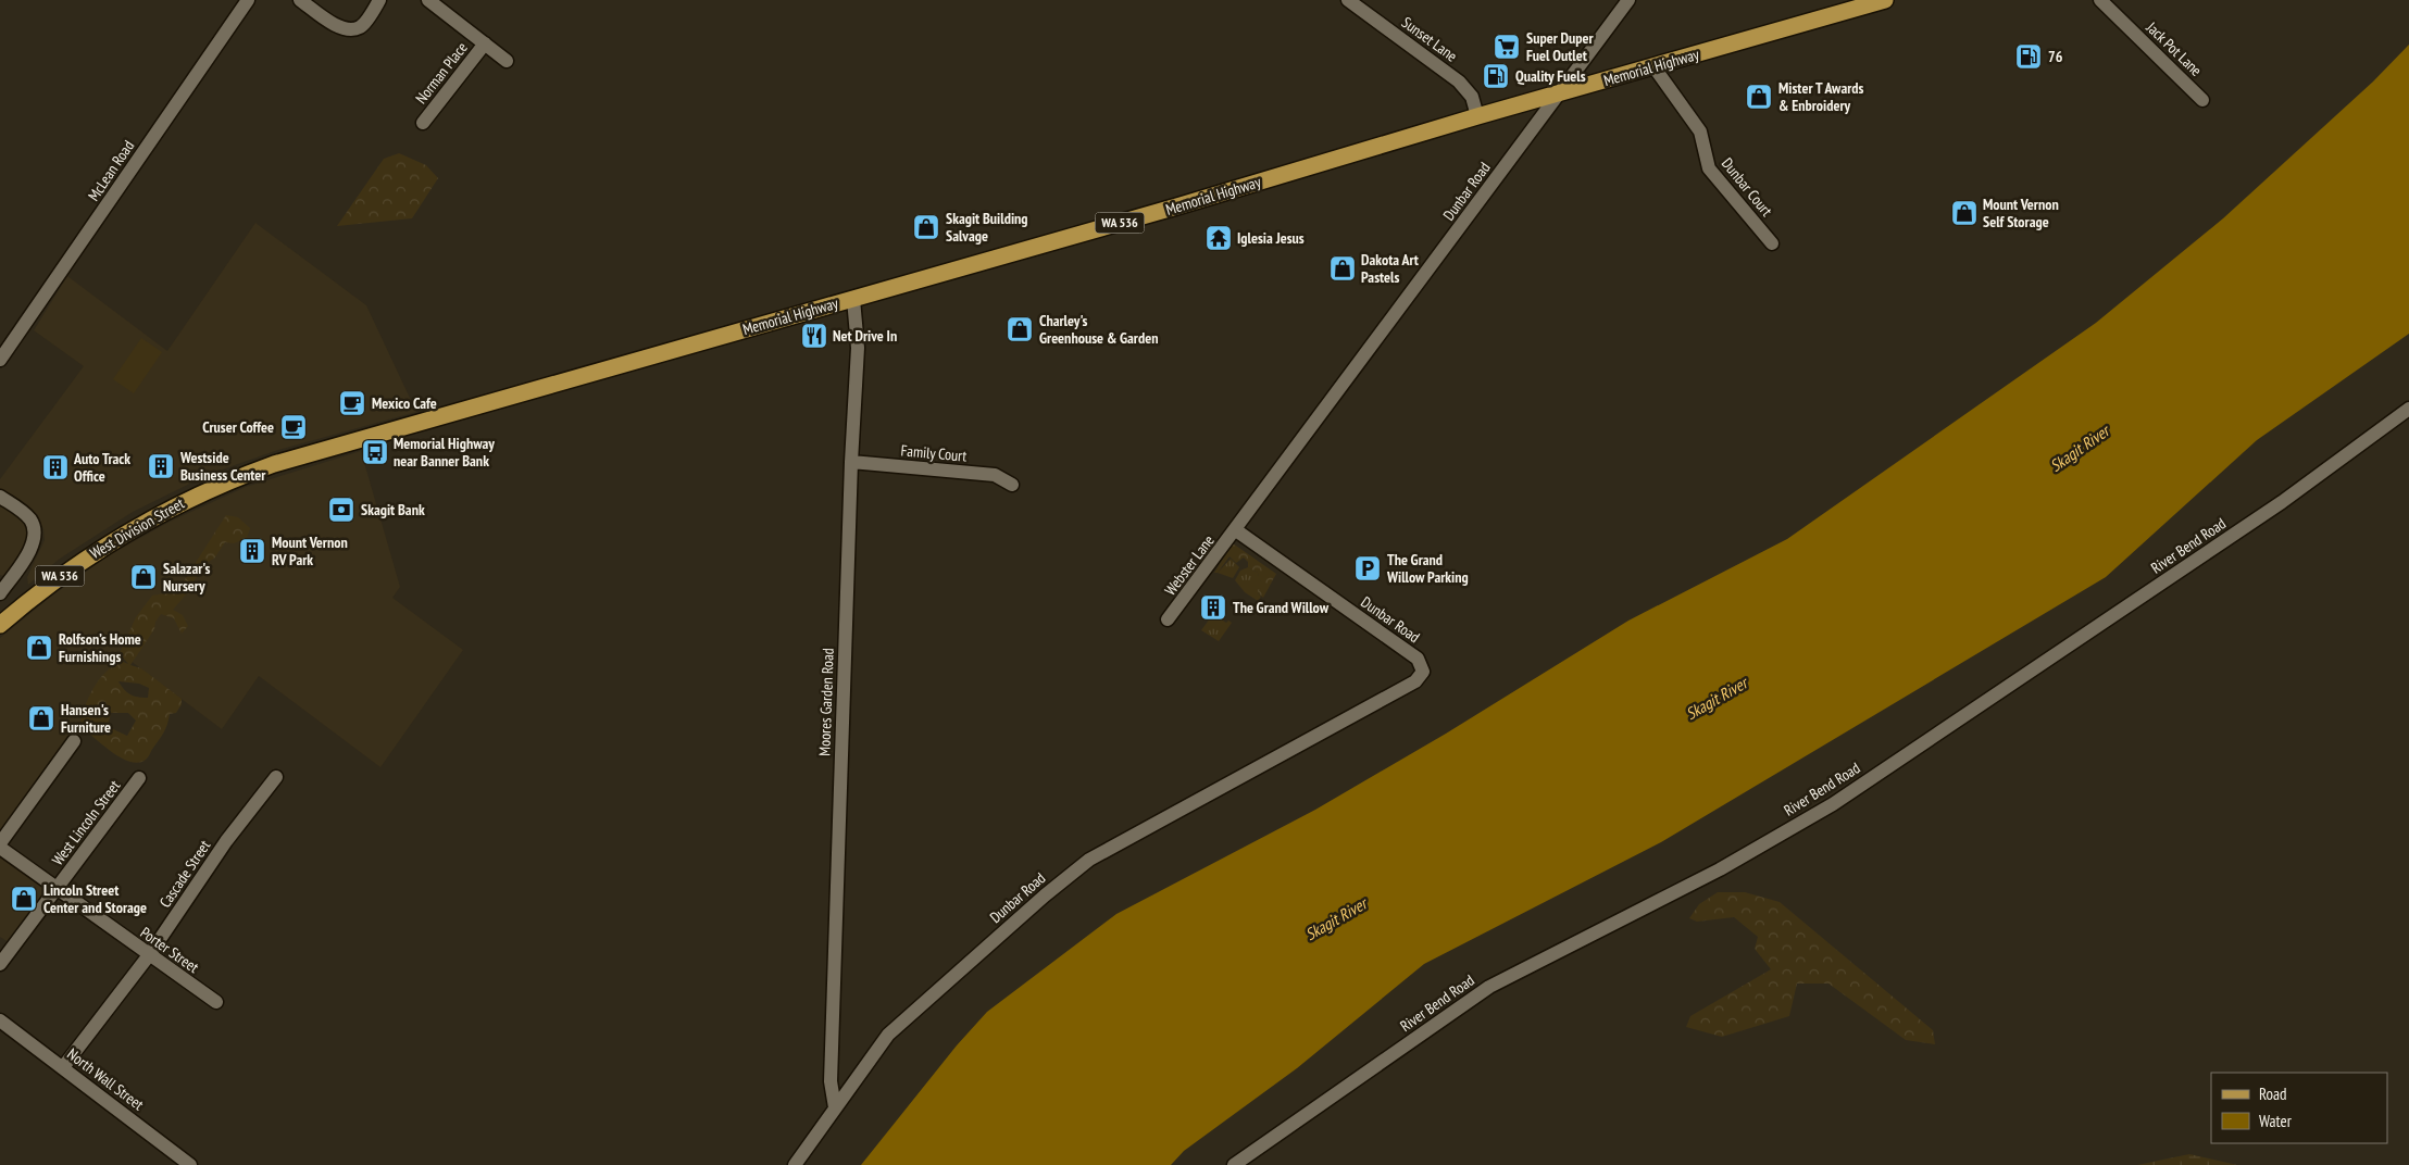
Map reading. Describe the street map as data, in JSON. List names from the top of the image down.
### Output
{
  "streets": {
    "main road": ["Memorial Highway", "WA 536", "West Division Street"],
    "street": [
      "Sunset Lane",
      "Jack Pot Lane",
      "Norman Place",
      "McLean Road",
      "Dunbar Court",
      "Dunbar Road",
      "Family Court",
      "River Bend Road",
      "Webster Lane",
      "Moores Garden Road",
      "West Lincoln Street",
      "Cascade Street",
      "Porter Street",
      "North Wall Street"
    ]
  },
  "crossings": [
    ["Sunset Lane", "Memorial Highway"],
    ["Memorial Highway", "Dunbar Court"],
    ["Memorial Highway", "Dunbar Road"],
    ["Memorial Highway", "West Division Street"],
    ["Memorial Highway", "Moores Garden Road"],
    ["Dunbar Road", "Webster Lane"],
    ["Dunbar Road", "Moores Garden Road"],
    ["Family Court", "Moores Garden Road"],
    ["West Lincoln Street", "Porter Street"],
    ["Cascade Street", "Porter Street"],
    ["Cascade Street", "North Wall Street"]
  ],
  "water": ["Skagit River"],
  "places": {
    "supermarket": ["Super Duper Fuel Outlet"],
    "fuel station": ["76", "Quality Fuels"],
    "shop": [
      "Mister T Awards & Enbroidery",
      "Mount Vernon Self Storage",
      "Skagit Building Salvage",
      "Dakota Art Pastels",
      "Charley's Greenhouse & Garden",
      "Salazar's Nursery",
      "Rolfson’s Home Furnishings",
      "Hansen's Furniture",
      "Lincoln Street Center and Storage"
    ],
    "temple": ["Iglesia Jesus"],
    "restaurant": ["Net Drive In"],
    "cafe": ["Mexico Cafe", "Cruser Coffee"],
    "bus stop": ["Memorial Highway near Banner Bank"],
    "building": [
      "Westside Business Center",
      "Auto Track Office",
      "Mount Vernon RV Park",
      "The Grand Willow"
    ],
    "bank": ["Skagit Bank"],
    "parking": ["The Grand Willow Parking"]
  },
  "legend": ["Road", "Water"]
}
